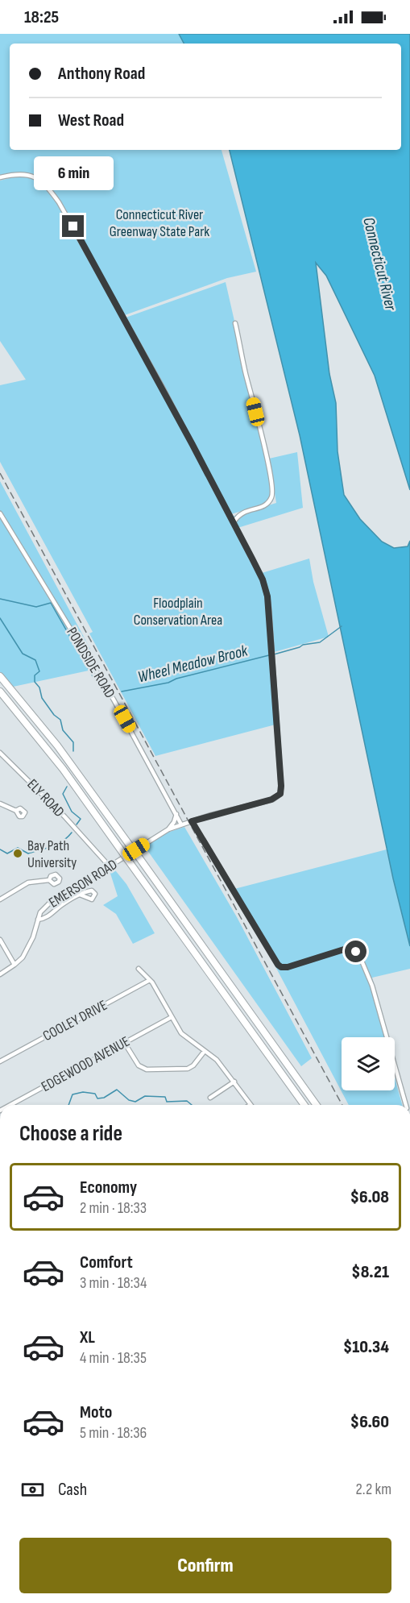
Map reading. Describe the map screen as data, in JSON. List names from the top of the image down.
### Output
{
  "streets": {
    "street": [
      "PONDSIDE ROAD",
      "ELY ROAD",
      "EMERSON ROAD",
      "COOLEY DRIVE",
      "EDGEWOOD AVENUE"
    ]
  },
  "crossings": [
    ["PONDSIDE ROAD", "EMERSON ROAD"],
    ["ELY ROAD", "EMERSON ROAD"]
  ],
  "water": ["Connecticut River", "Wheel Meadow Brook"],
  "parks": ["Connecticut River Greenway State Park", "Floodplain Conservation Area"],
  "places": ["Bay Path University"],
  "page": {
    "status": "18:25",
    "banner": ["Anthony Road", "West Road"],
    "bubble": "6 min",
    "heading": "Choose a ride",
    "list": [
      {
        "name": "Economy",
        "note": "2 min · 18:33",
        "value": "$6.08"
      },
      {
        "name": "Comfort",
        "note": "3 min · 18:34",
        "value": "$8.21"
      },
      {
        "name": "XL",
        "note": "4 min · 18:35",
        "value": "$10.34"
      },
      {
        "name": "Moto",
        "note": "5 min · 18:36",
        "value": "$6.60"
      }
    ],
    "pay": ["Cash", "2.2 km"],
    "buttons": "Confirm"
  }
}
